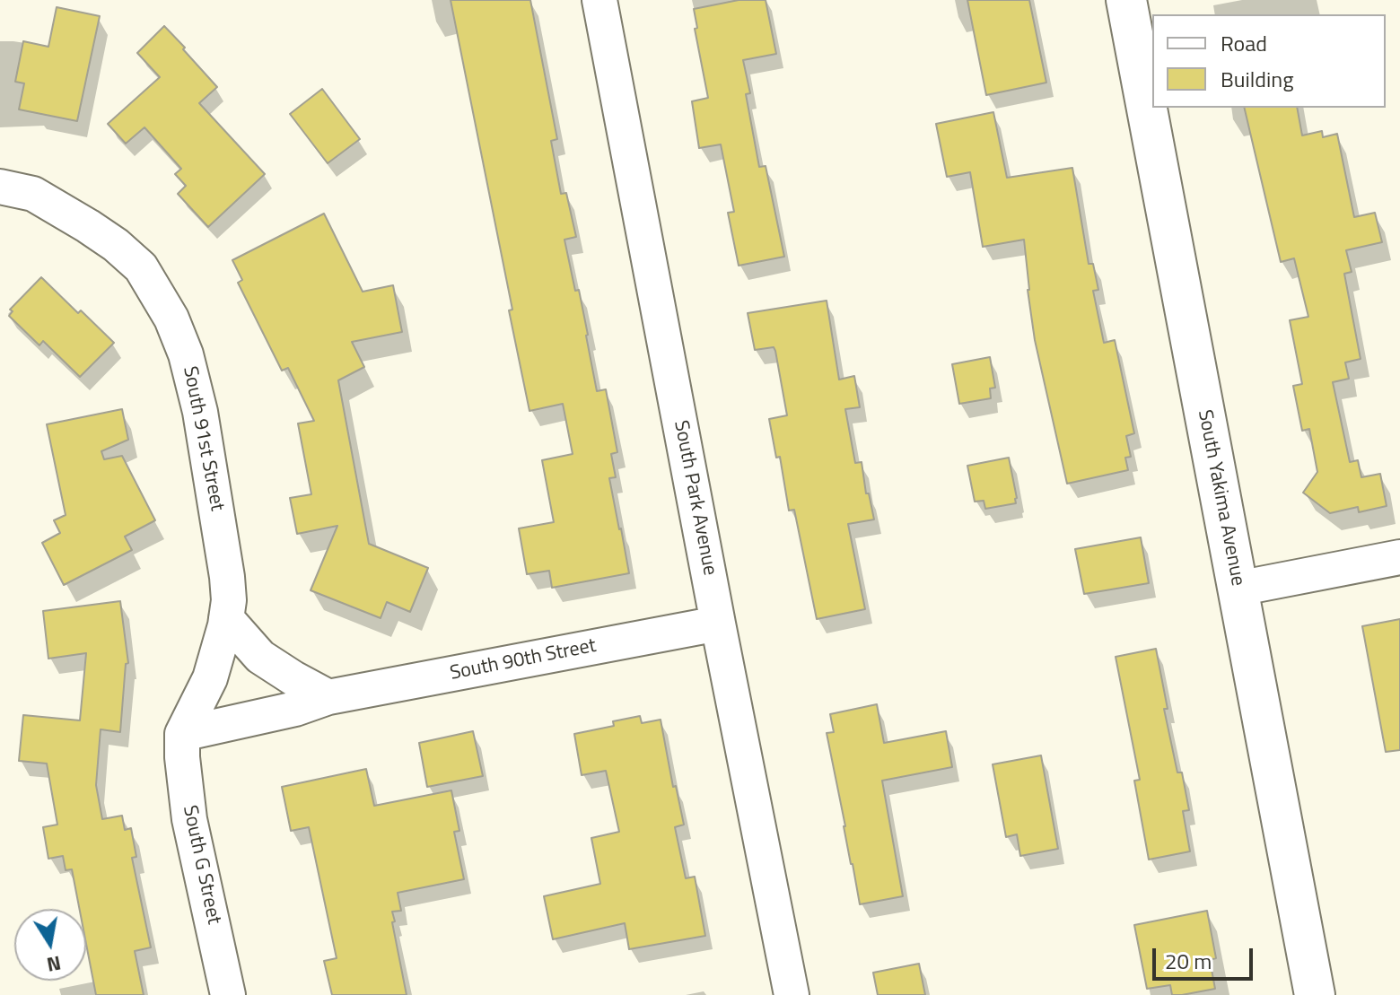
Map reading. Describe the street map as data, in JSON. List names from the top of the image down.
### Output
{
  "streets": {
    "main road": ["South Yakima Avenue"],
    "street": [
      "South 91st Street",
      "South Park Avenue",
      "South 90th Street",
      "South G Street"
    ]
  },
  "crossings": [
    ["South 91st Street", "South 90th Street"],
    ["South 91st Street", "South G Street"],
    ["South Park Avenue", "South 90th Street"],
    ["South 90th Street", "South G Street"]
  ],
  "legend": ["Road", "Building"],
  "scale_bar": "20 m",
  "north": "bottom"
}
